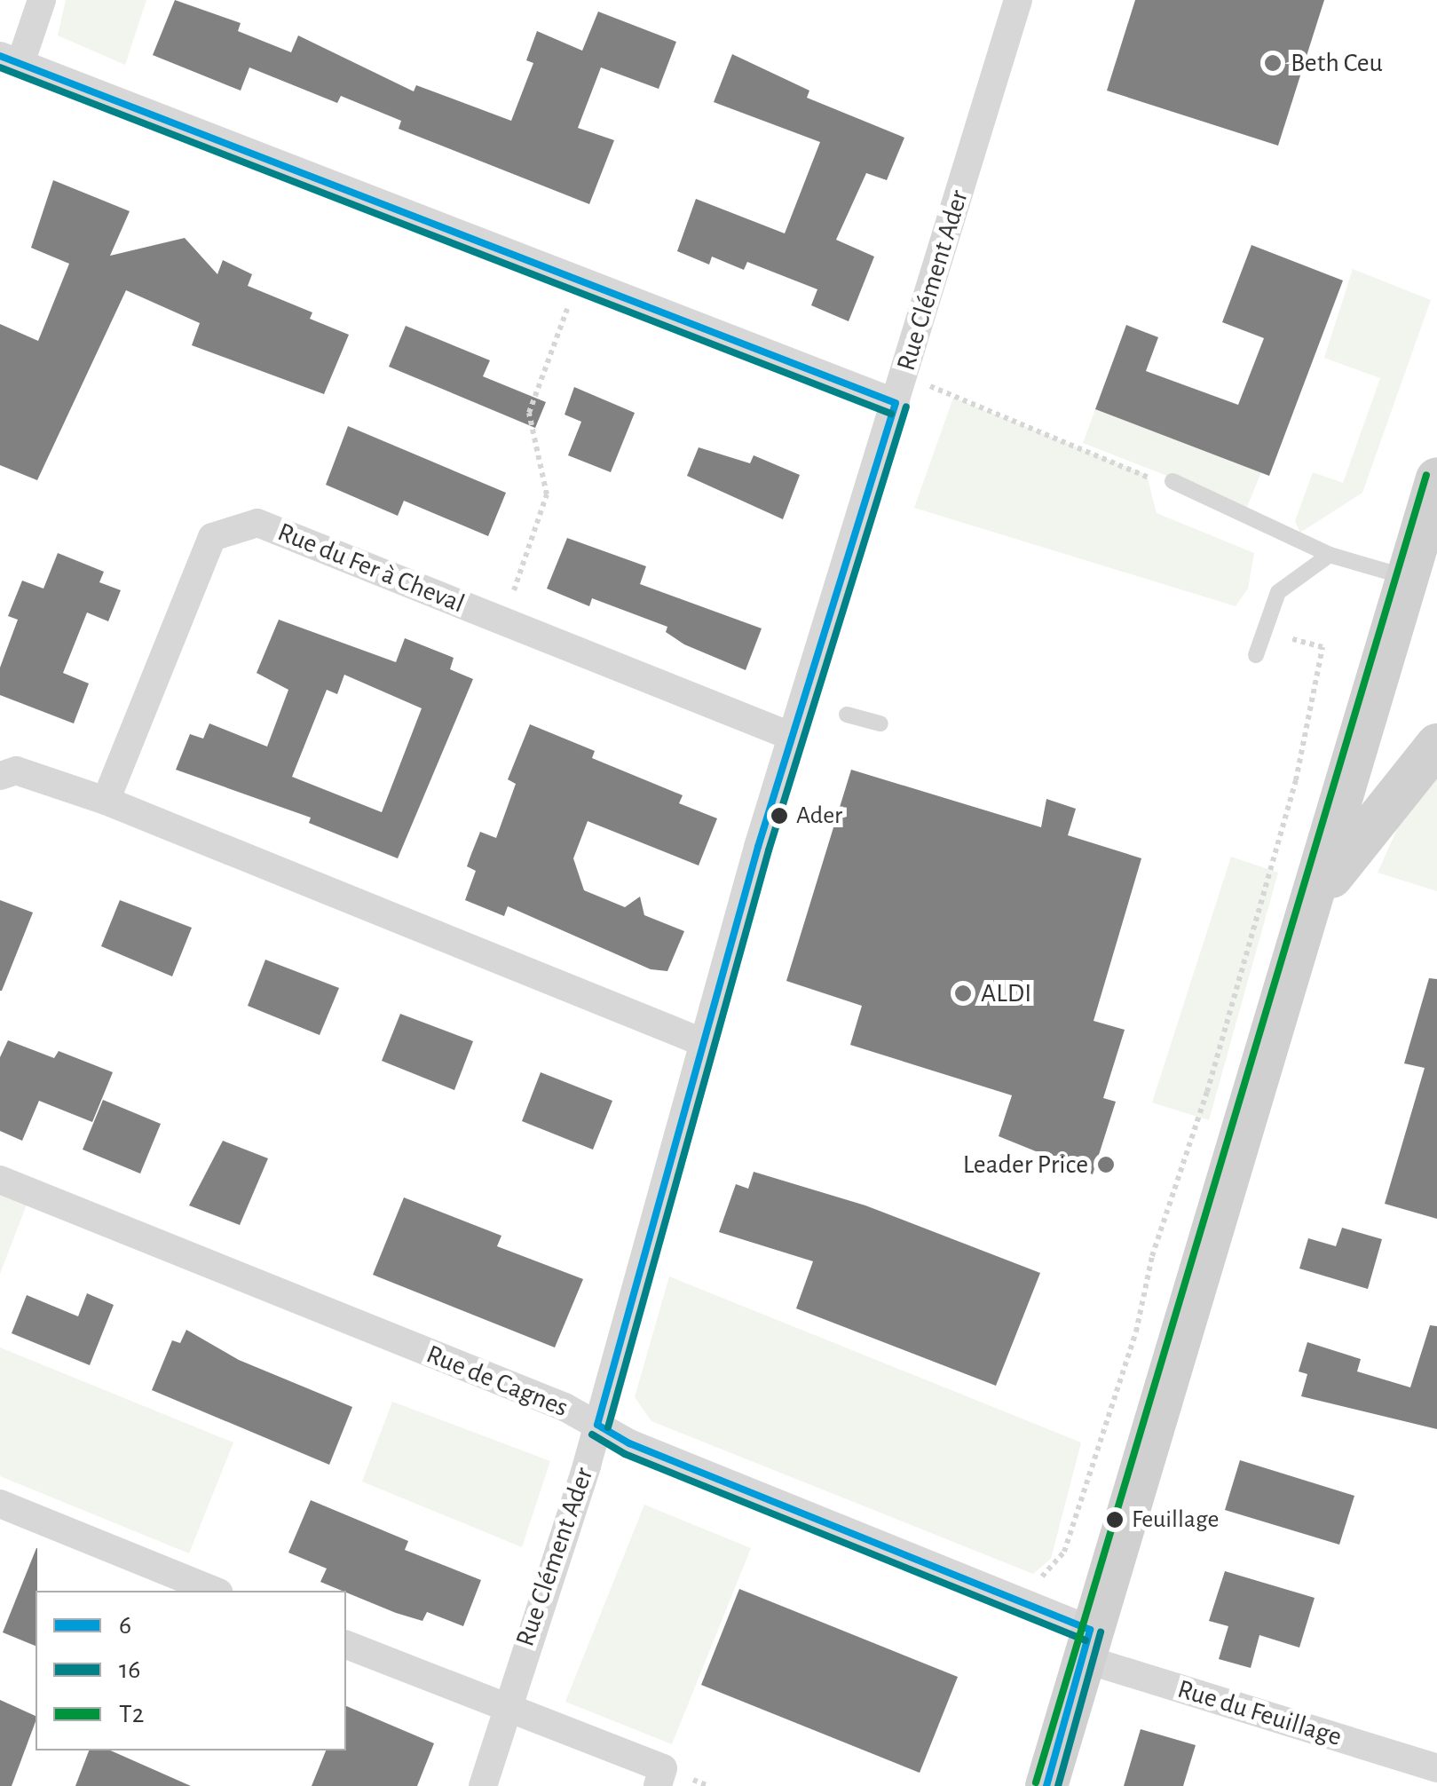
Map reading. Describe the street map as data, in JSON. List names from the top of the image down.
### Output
{
  "streets": {
    "street": [
      "Rue Clément Ader",
      "Rue du Fer à Cheval",
      "Rue de Cagnes",
      "Rue du Feuillage"
    ]
  },
  "crossings": [
    ["Rue Clément Ader", "Rue du Fer à Cheval"],
    ["Rue Clément Ader", "Rue de Cagnes"],
    ["Rue de Cagnes", "Rue du Feuillage"]
  ],
  "places": [
    "Beth Ceu",
    "Ader",
    "ALDI",
    "Leader Price",
    "Feuillage"
  ],
  "lines": ["transit line 6", "transit line 16", "transit line T2"],
  "legend": ["6", "16", "T2"]
}
